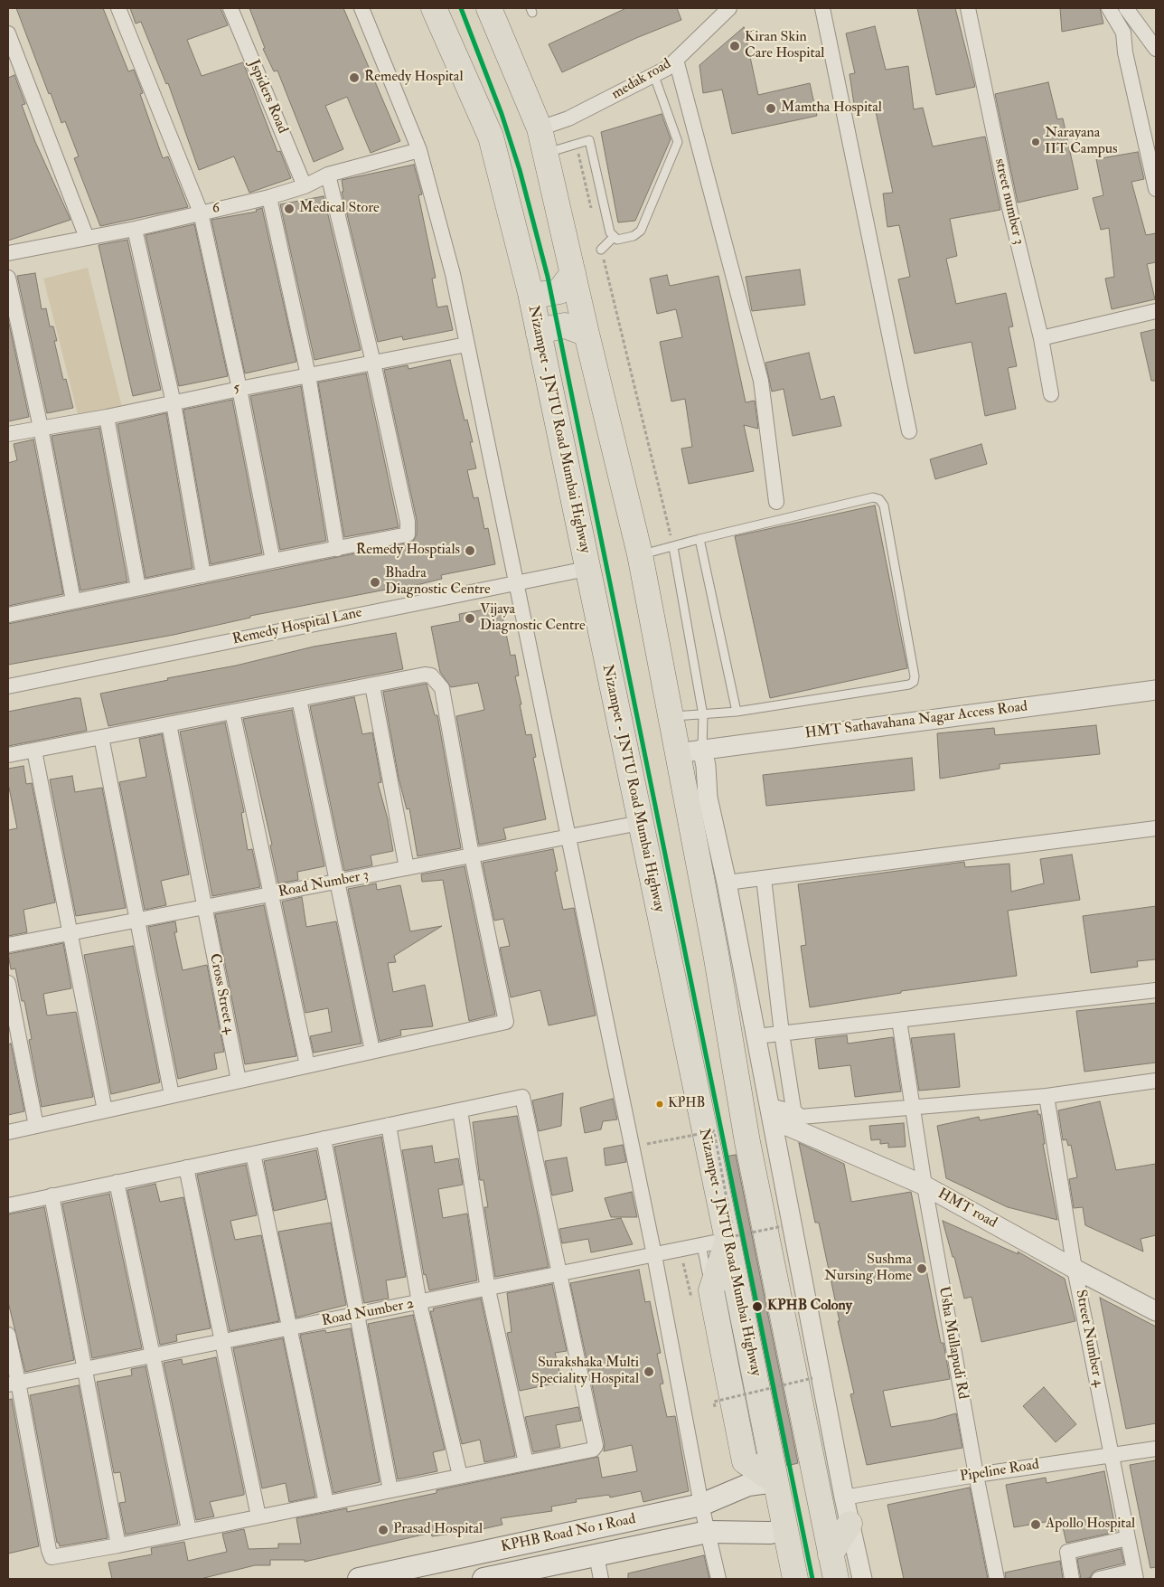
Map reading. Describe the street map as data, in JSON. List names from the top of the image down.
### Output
{
  "streets": {
    "highway": ["Nizampet - JNTU Road Mumbai Highway"],
    "main road": ["KPHB Road No 1 Road"],
    "street": [
      "medak road",
      "Jspiders Road",
      "street number 3",
      "6",
      "5",
      "Remedy Hospital Lane",
      "HMT Sathavahana Nagar Access Road",
      "Road Number 3",
      "Cross Street 4",
      "HMT road",
      "Road Number 2",
      "Street Number 4",
      "Usha Mullapudi Rd",
      "Pipeline Road"
    ]
  },
  "crossings": [
    ["Jspiders Road", "6"],
    ["Nizampet - JNTU Road Mumbai Highway", "Remedy Hospital Lane"],
    ["Nizampet - JNTU Road Mumbai Highway", "Road Number 3"],
    ["Nizampet - JNTU Road Mumbai Highway", "Road Number 2"],
    ["Nizampet - JNTU Road Mumbai Highway", "KPHB Road No 1 Road"],
    ["Road Number 3", "Cross Street 4"],
    ["HMT road", "Street Number 4"],
    ["HMT road", "Usha Mullapudi Rd"],
    ["Street Number 4", "Pipeline Road"],
    ["Usha Mullapudi Rd", "Pipeline Road"]
  ],
  "places": [
    "Kiran Skin Care Hospital",
    "Remedy Hospital",
    "Mamtha Hospital",
    "Narayana IIT Campus",
    "Medical Store",
    "Remedy Hosptials",
    "Bhadra Diagnostic Centre",
    "Vijaya Diagnostic Centre",
    "KPHB",
    "Sushma Nursing Home",
    "KPHB Colony",
    "Surakshaka Multi Speciality Hospital",
    "Apollo Hospital",
    "Prasad Hospital"
  ]
}
